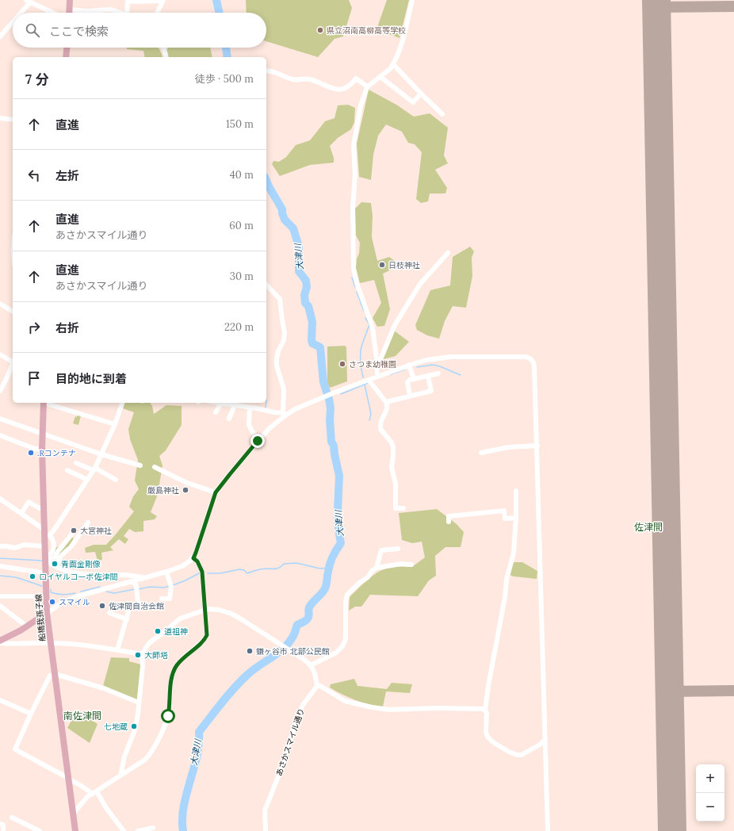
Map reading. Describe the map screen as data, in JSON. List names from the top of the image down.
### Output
{
  "streets": {
    "main road": ["船橋我孫子線"],
    "street": ["あさかスマイル通り"]
  },
  "districts": ["佐津間", "南佐津間"],
  "water": ["大津川"],
  "places": [
    "県立沼南高柳高等学校",
    "日枝神社",
    "さつま幼稚園",
    ".Rコンテナ",
    "厳島神社",
    "大宮神社",
    "青面金剛像",
    "ロイヤルコーポ佐津間",
    "スマイル",
    "佐津間自治会館",
    "道祖神",
    "鎌ヶ谷市 北部公民館",
    "大師塔",
    "七地蔵"
  ],
  "page": {
    "search": "ここで検索",
    "heading": ["7 分", "徒歩 · 500 m"],
    "list": [
      ["直進", "150 m"],
      ["左折", "40 m"],
      ["直進", "あさかスマイル通り", "60 m"],
      ["直進", "あさかスマイル通り", "30 m"],
      ["右折", "220 m"],
      "目的地に到着"
    ],
    "map_buttons": ["+", "−"]
  }
}
